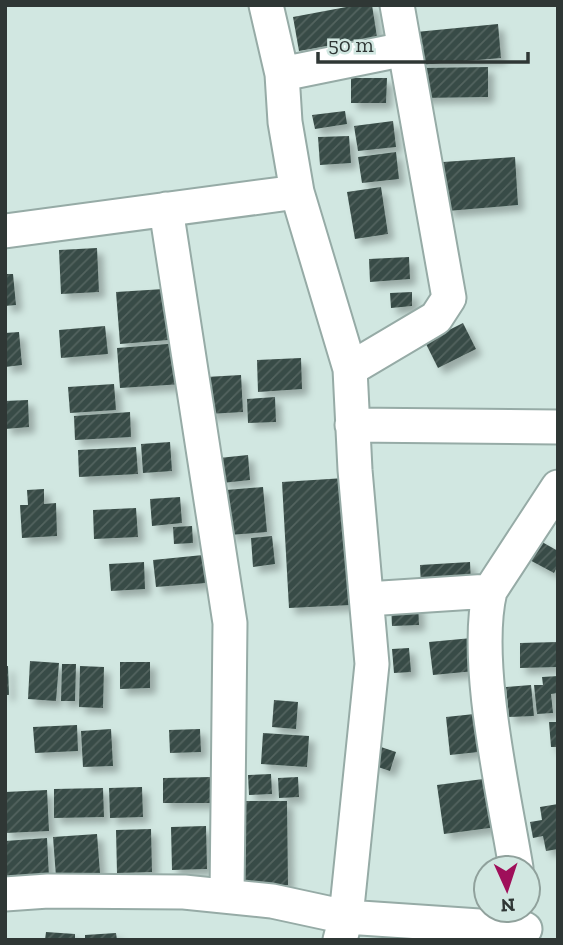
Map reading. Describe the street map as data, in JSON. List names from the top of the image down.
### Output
{
  "scale_bar": "50 m",
  "north": "bottom"
}
